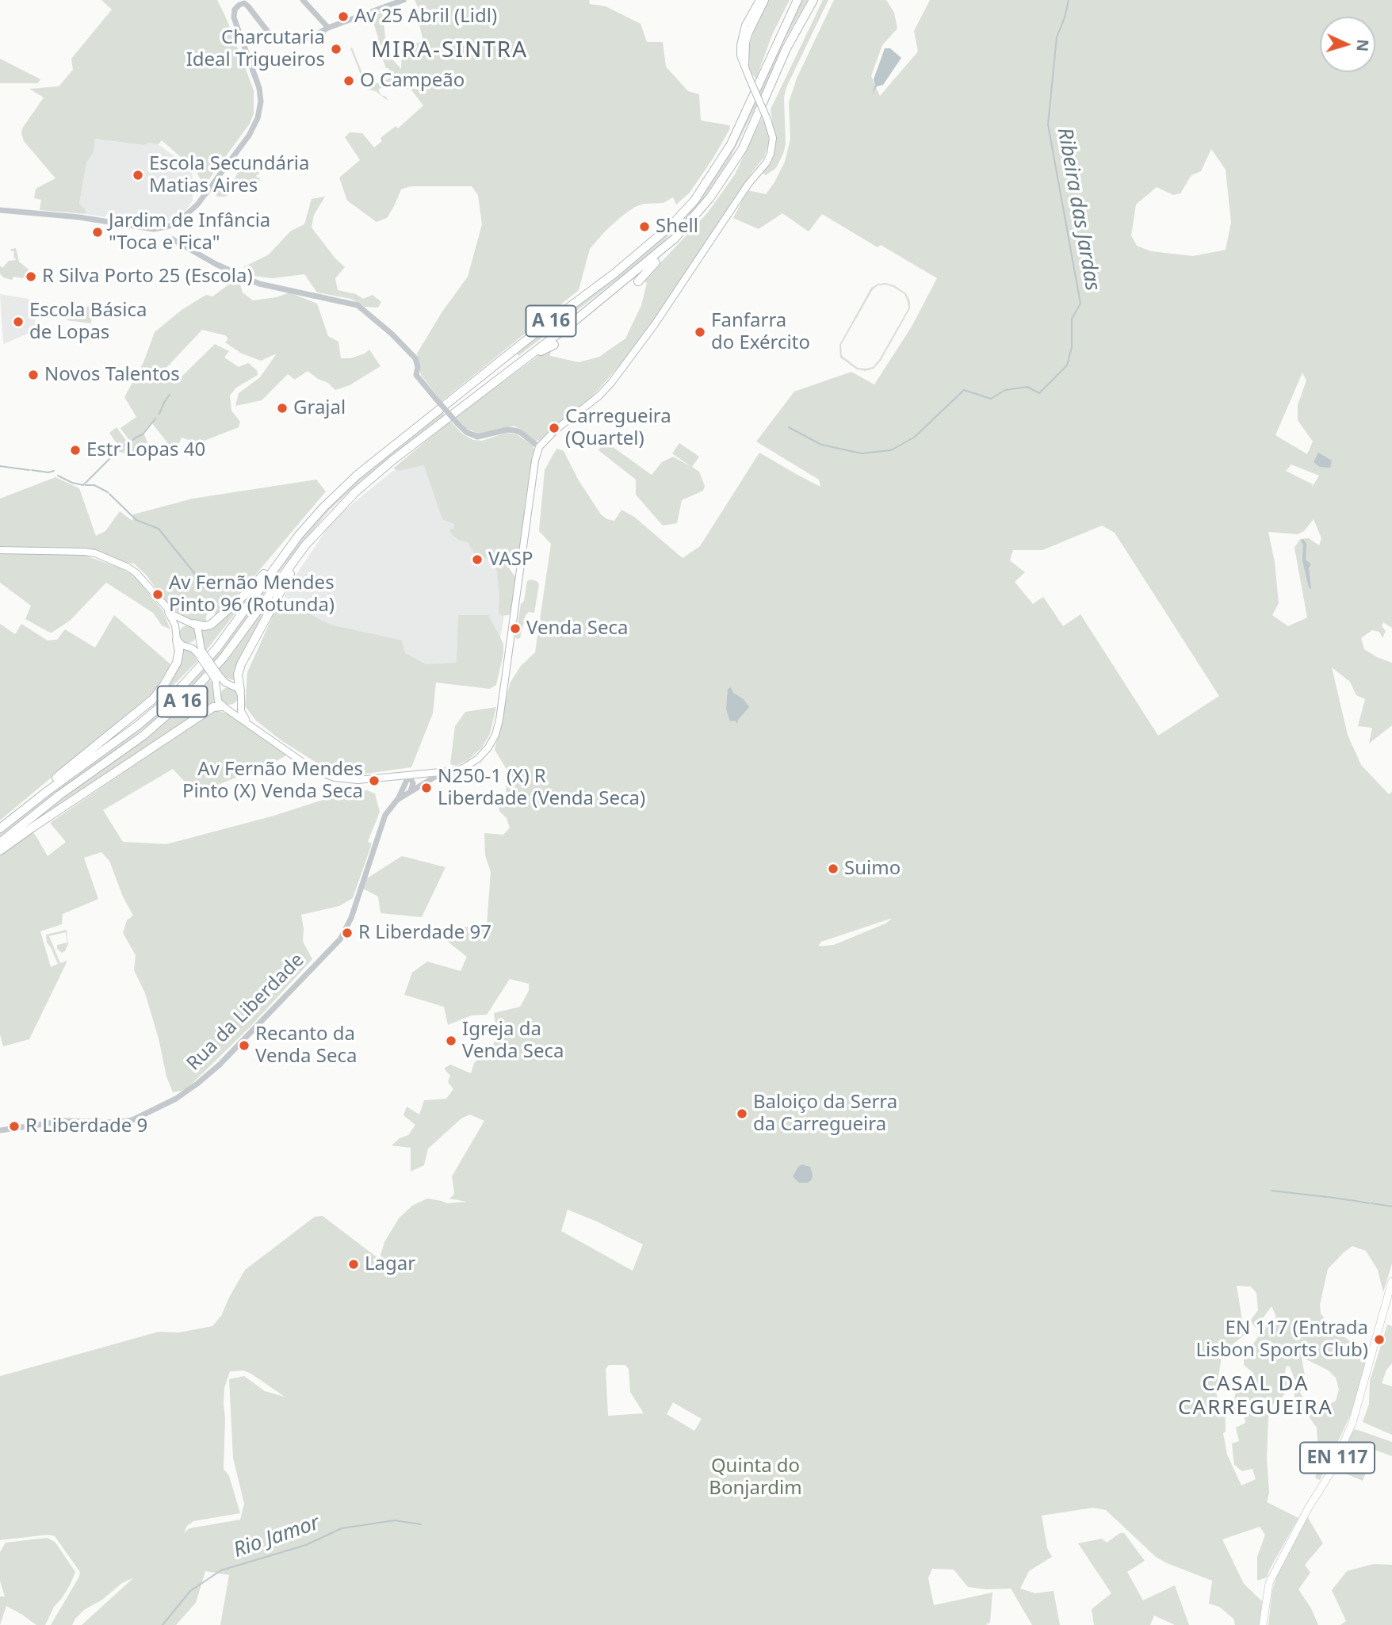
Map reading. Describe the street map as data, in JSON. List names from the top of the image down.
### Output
{
  "streets": {
    "highway": ["A 16"],
    "main road": ["EN 117"],
    "street": ["Rua da Liberdade"]
  },
  "districts": ["MIRA-SINTRA", "CASAL DA CARREGUEIRA"],
  "water": ["Ribeira das Jardas", "Rio Jamor"],
  "parks": ["Quinta do Bonjardim"],
  "places": [
    "Av 25 Abril (Lidl)",
    "Charcutaria Ideal Trigueiros",
    "O Campeão",
    "Escola Secundária Matias Aires",
    "Shell",
    "Jardim de Infância \"Toca e Fica\"",
    "R Silva Porto 25 (Escola)",
    "Escola Básica de Lopas",
    "Fanfarra do Exército",
    "Novos Talentos",
    "Grajal",
    "Carregueira (Quartel)",
    "Estr Lopas 40",
    "VASP",
    "Av Fernão Mendes Pinto 96 (Rotunda)",
    "Venda Seca",
    "Av Fernão Mendes Pinto (X) Venda Seca",
    "N250-1 (X) R Liberdade (Venda Seca)",
    "Suimo",
    "R Liberdade 97",
    "Igreja da Venda Seca",
    "Recanto da Venda Seca",
    "Baloiço da Serra da Carregueira",
    "R Liberdade 9",
    "Lagar",
    "EN 117 (Entrada Lisbon Sports Club)"
  ],
  "north": "right"
}
